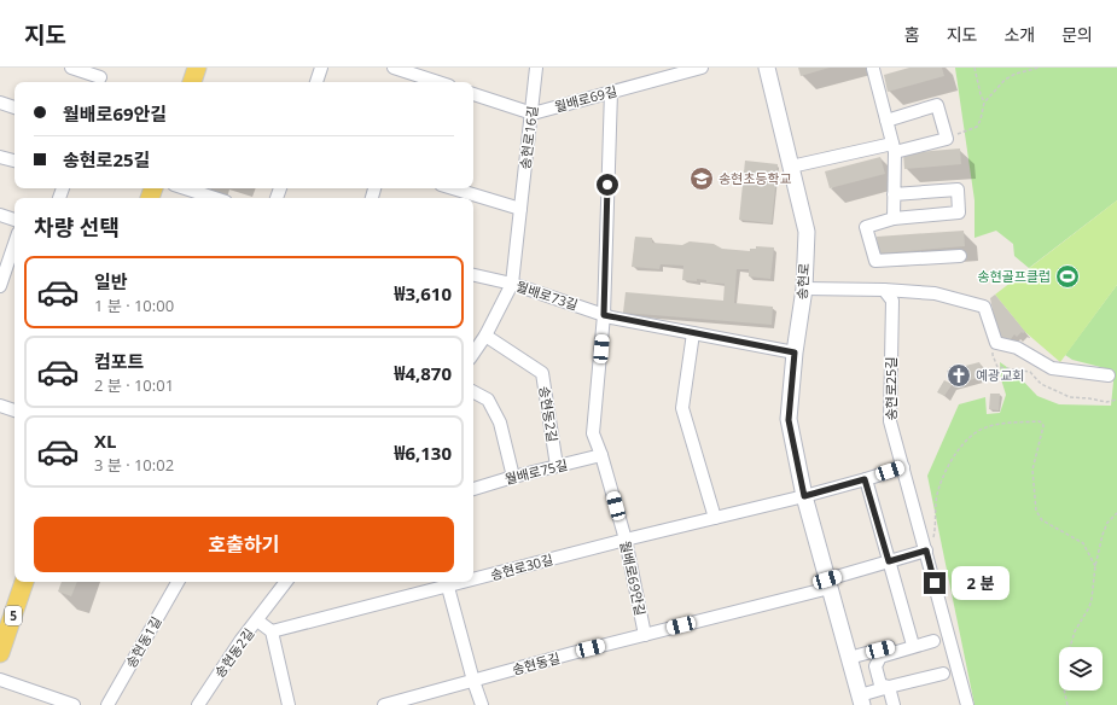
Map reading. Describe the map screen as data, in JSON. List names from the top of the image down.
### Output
{
  "streets": {
    "main road": ["송현로", "5"],
    "street": [
      "월배로69길",
      "송현로16길",
      "월배로73길",
      "송현로25길",
      "송현동2길",
      "월배로75길",
      "송현로30길",
      "월배로69안길",
      "송현동1길",
      "송현동길"
    ]
  },
  "crossings": [
    ["월배로69길", "송현로16길"],
    ["월배로69길", "월배로69안길"],
    ["송현로16길", "월배로73길"],
    ["송현로", "월배로73길"],
    ["송현로", "송현로30길"],
    ["송현로", "송현동길"],
    ["월배로73길", "월배로69안길"],
    ["송현로25길", "송현동길"],
    ["송현동2길", "월배로75길"],
    ["월배로75길", "월배로69안길"],
    ["송현로30길", "월배로69안길"],
    ["월배로69안길", "송현동길"]
  ],
  "places": {
    "school or university": ["송현초등학교"],
    "sports": ["송현골프클럽"],
    "church": ["예광교회"]
  },
  "page": {
    "header": "지도",
    "nav": [
      "홈",
      "지도",
      "소개",
      "문의"
    ],
    "banner": ["월배로69안길", "송현로25길"],
    "heading": "차량 선택",
    "list": [
      {
        "name": "일반",
        "note": "1 분 · 10:00",
        "value": "₩3,610"
      },
      {
        "name": "컴포트",
        "note": "2 분 · 10:01",
        "value": "₩4,870"
      },
      {
        "name": "XL",
        "note": "3 분 · 10:02",
        "value": "₩6,130"
      }
    ],
    "buttons": "호출하기",
    "bubble": "2 분"
  }
}
